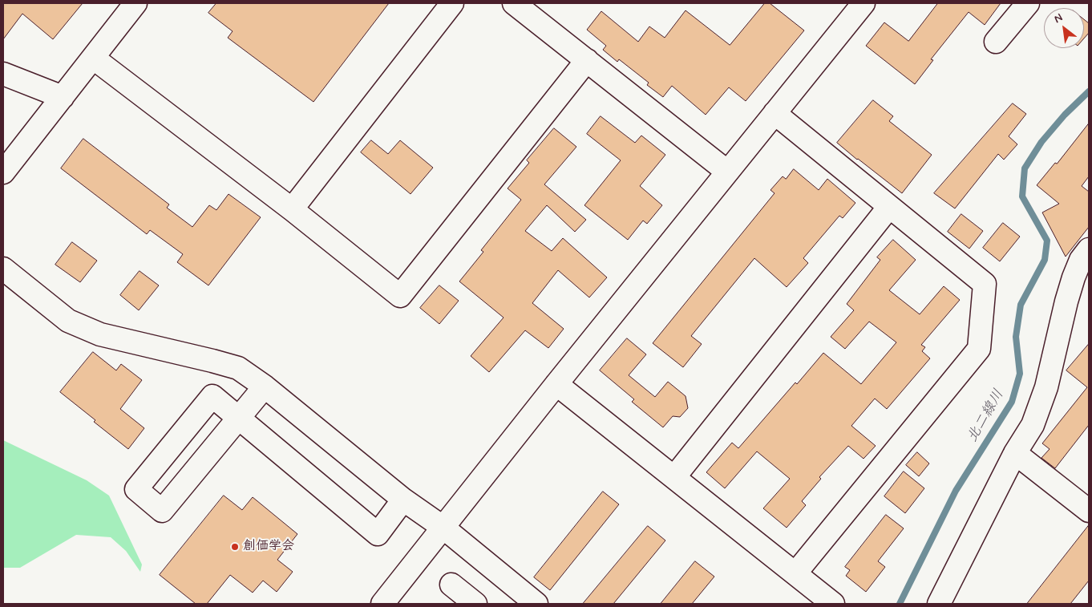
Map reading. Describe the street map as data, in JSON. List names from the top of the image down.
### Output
{
  "water": ["北二線川"],
  "places": ["創価学会"],
  "north": "top left"
}
